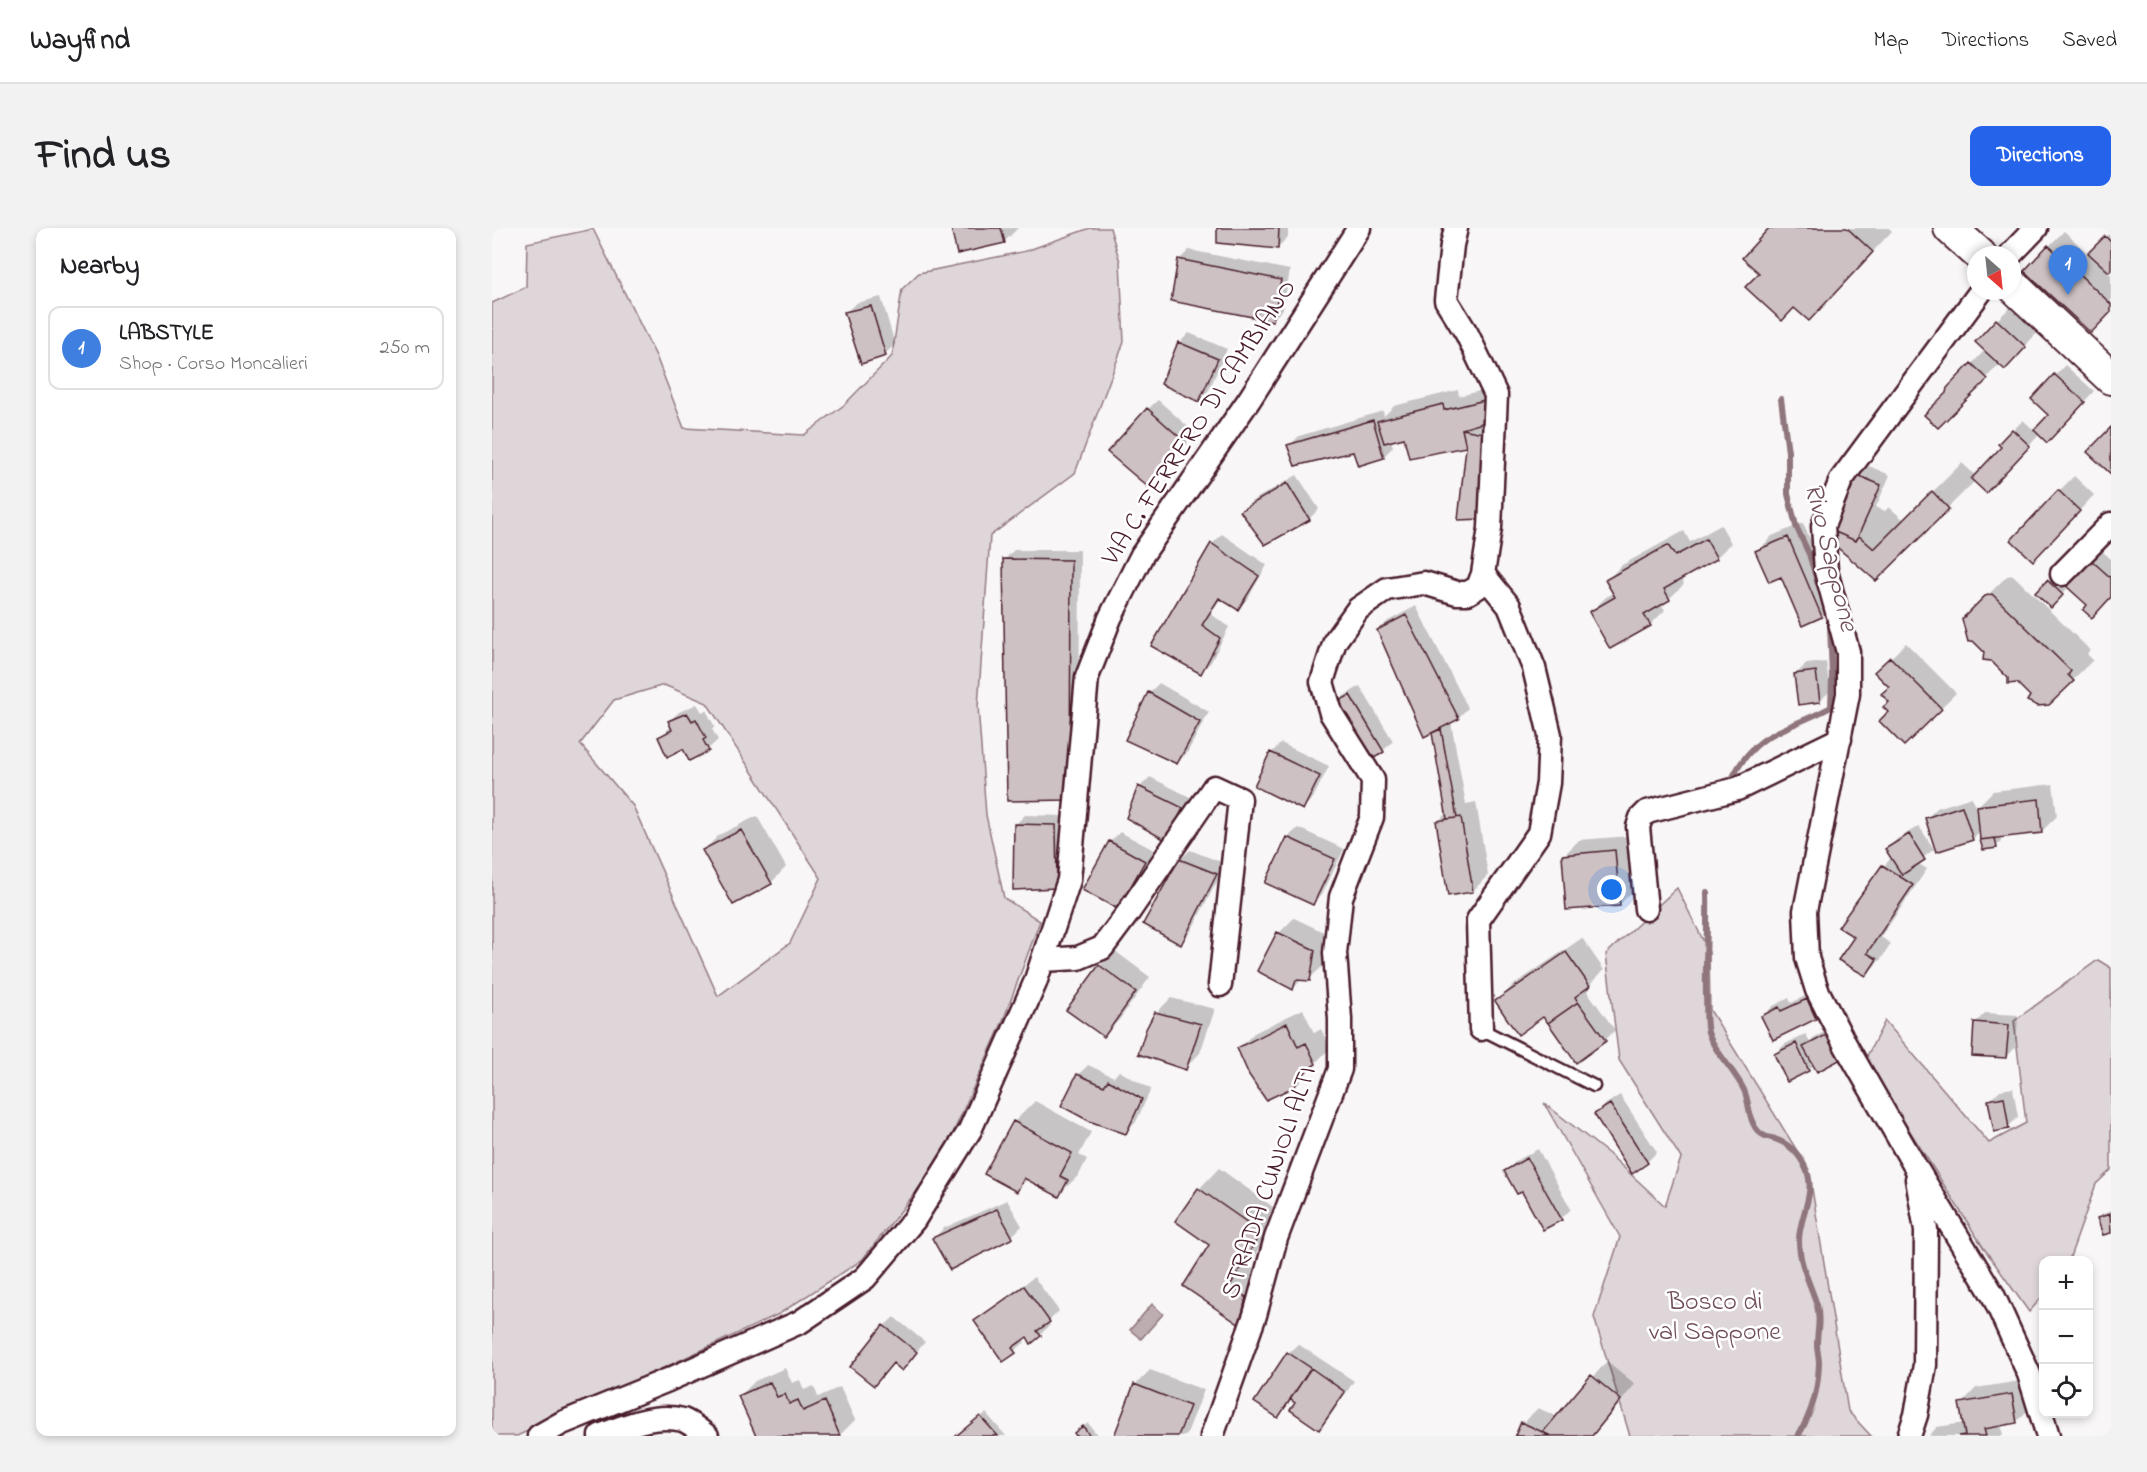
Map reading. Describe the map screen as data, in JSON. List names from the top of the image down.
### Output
{
  "streets": {
    "street": ["VIA C. FERRERO DI CAMBIANO", "STRADA CUNIOLI ALTI"]
  },
  "water": ["Rivo Sappone"],
  "parks": ["Bosco di val Sappone"],
  "north": "bottom right",
  "page": {
    "header": "Wayfind",
    "nav": ["Map", "Directions", "Saved"],
    "title": "Find us",
    "buttons": "Directions",
    "heading": "Nearby",
    "pins": "1",
    "list": [
      {
        "mark": "1",
        "name": "LABSTYLE",
        "note": "Shop · Corso Moncalieri",
        "value": "250 m"
      }
    ],
    "map_buttons": ["+", "−"]
  }
}
